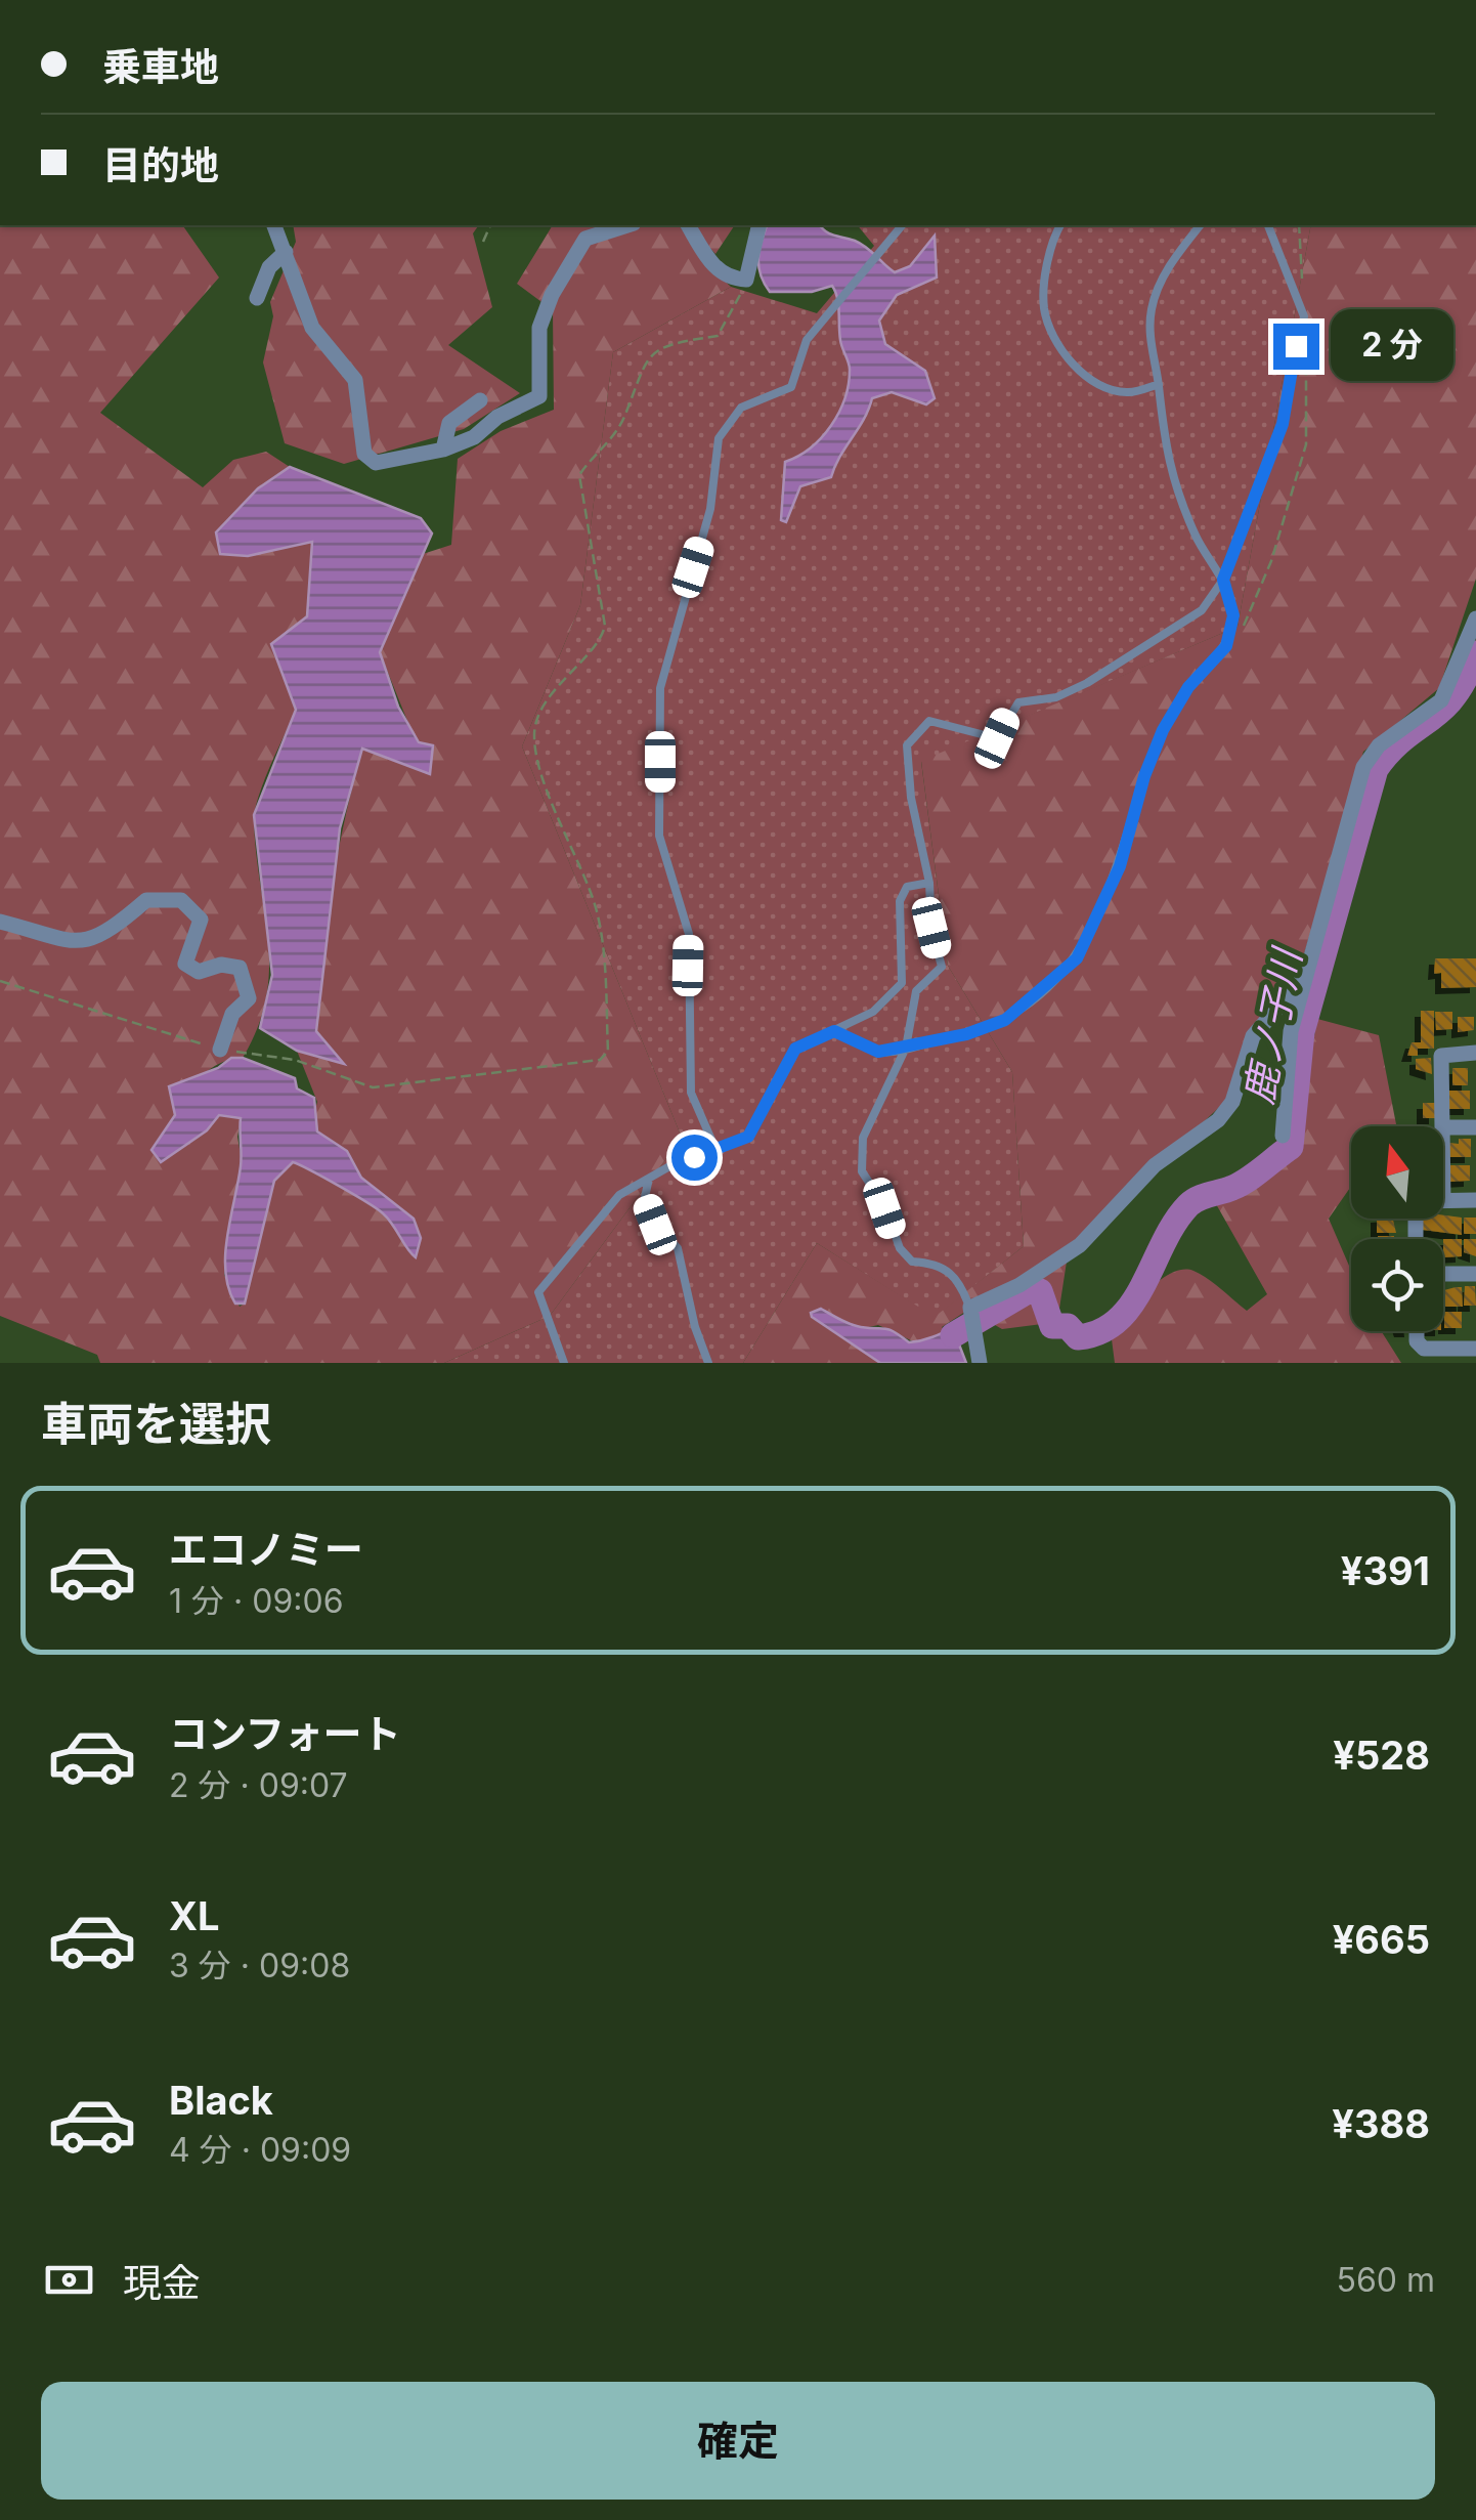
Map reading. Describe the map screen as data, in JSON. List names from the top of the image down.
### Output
{
  "water": ["鹿ノ子川"],
  "north": "top",
  "page": {
    "banner": ["乗車地", "目的地"],
    "bubble": "2 分",
    "heading": "車両を選択",
    "list": [
      {
        "name": "エコノミー",
        "note": "1 分 · 09:06",
        "value": "¥391"
      },
      {
        "name": "コンフォート",
        "note": "2 分 · 09:07",
        "value": "¥528"
      },
      {
        "name": "XL",
        "note": "3 分 · 09:08",
        "value": "¥665"
      },
      {
        "name": "Black",
        "note": "4 分 · 09:09",
        "value": "¥388"
      }
    ],
    "pay": ["現金", "560 m"],
    "buttons": "確定"
  }
}
